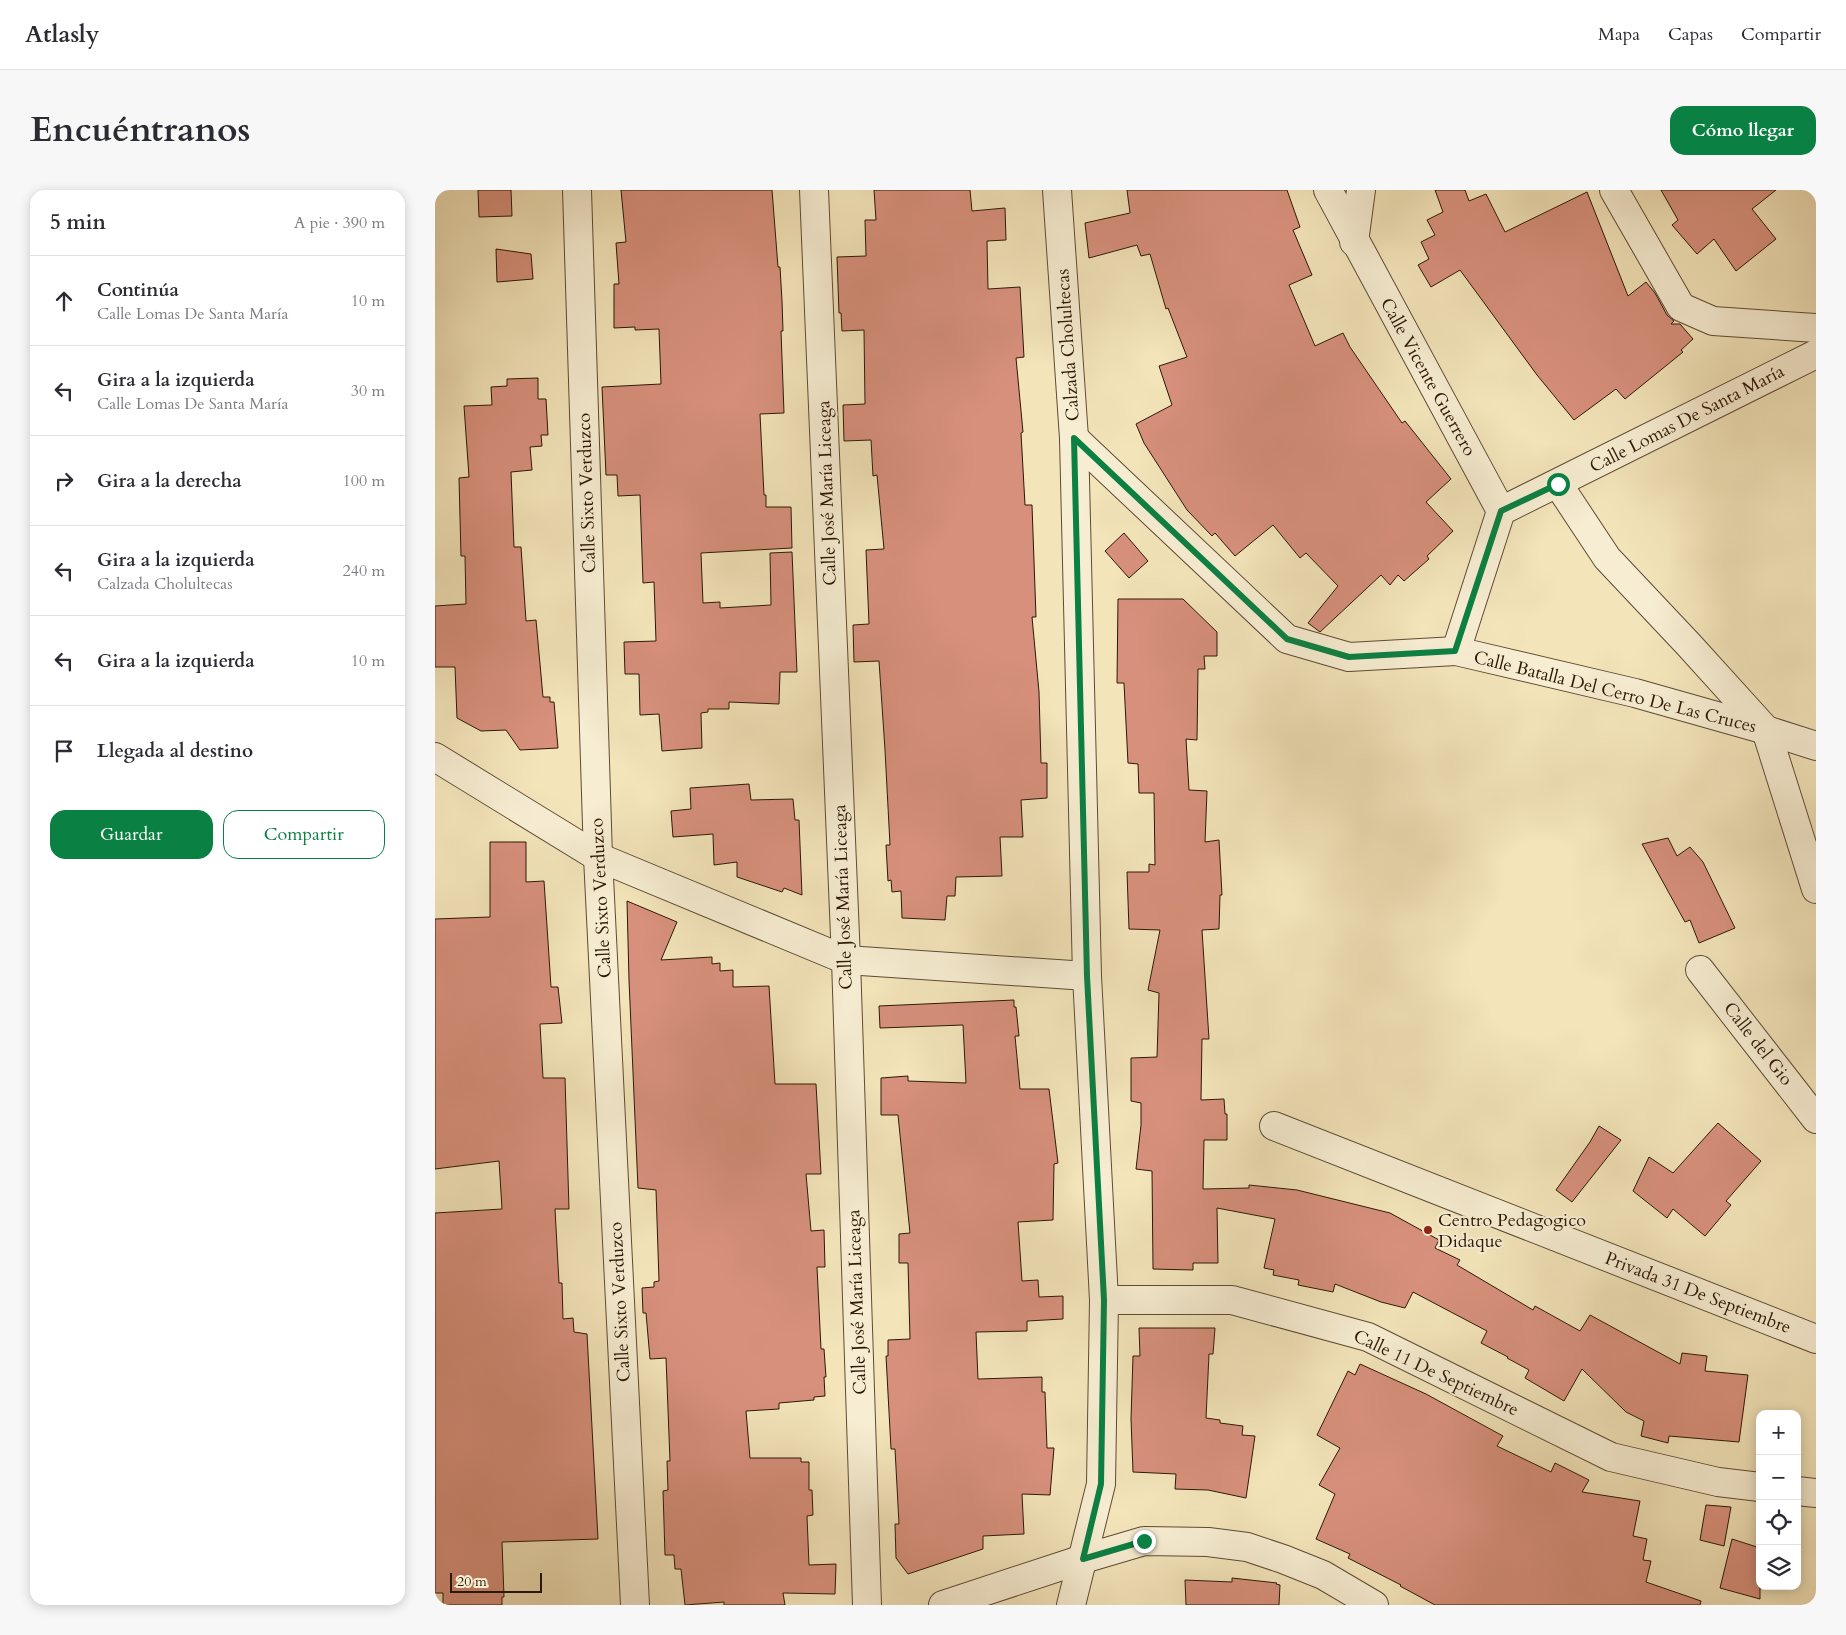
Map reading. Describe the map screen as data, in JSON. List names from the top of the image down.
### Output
{
  "streets": {
    "street": [
      "Calzada Cholultecas",
      "Calle Vicente Guerrero",
      "Calle Lomas De Santa María",
      "Calle Sixto Verduzco",
      "Calle José María Liceaga",
      "Calle Batalla Del Cerro De Las Cruces",
      "Calle del Gio",
      "Privada 31 De Septiembre",
      "Calle 11 De Septiembre"
    ]
  },
  "crossings": [
    ["Calzada Cholultecas", "Calle Batalla Del Cerro De Las Cruces"],
    ["Calzada Cholultecas", "Calle 11 De Septiembre"],
    ["Calle Vicente Guerrero", "Calle Lomas De Santa María"]
  ],
  "places": ["Centro Pedagogico Didaque"],
  "scale_bar": "20 m",
  "page": {
    "header": "Atlasly",
    "nav": ["Mapa", "Capas", "Compartir"],
    "title": "Encuéntranos",
    "buttons": [
      "Cómo llegar",
      ["Guardar", "Compartir"]
    ],
    "heading": ["5 min", "A pie · 390 m"],
    "list": [
      ["Continúa", "Calle Lomas De Santa María", "10 m"],
      ["Gira a la izquierda", "Calle Lomas De Santa María", "30 m"],
      ["Gira a la derecha", "100 m"],
      ["Gira a la izquierda", "Calzada Cholultecas", "240 m"],
      ["Gira a la izquierda", "10 m"],
      "Llegada al destino"
    ],
    "map_buttons": ["+", "−"],
    "scale": "20 m"
  }
}
